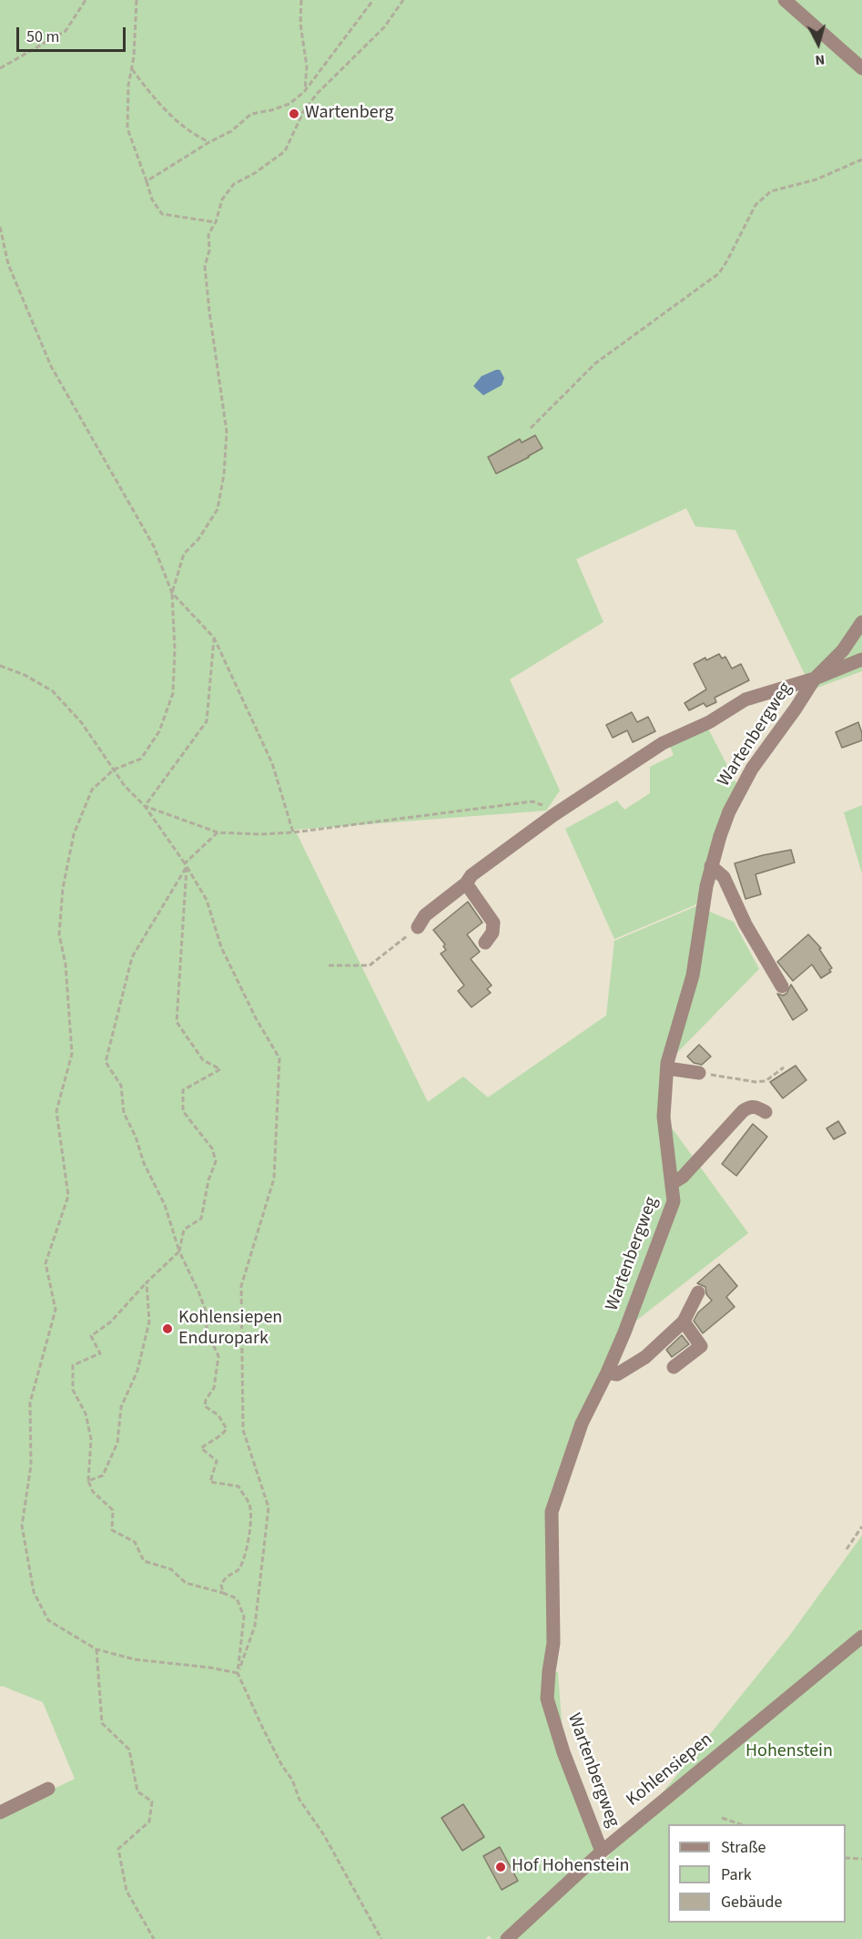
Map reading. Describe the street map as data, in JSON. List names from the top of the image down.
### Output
{
  "streets": {
    "street": ["Wartenbergweg", "Kohlensiepen"]
  },
  "crossings": [
    ["Wartenbergweg", "Kohlensiepen"]
  ],
  "parks": ["Hohenstein"],
  "places": ["Wartenberg", "Kohlensiepen Enduropark", "Hof Hohenstein"],
  "legend": ["Straße", "Park", "Gebäude"],
  "scale_bar": "50 m",
  "north": "bottom"
}
